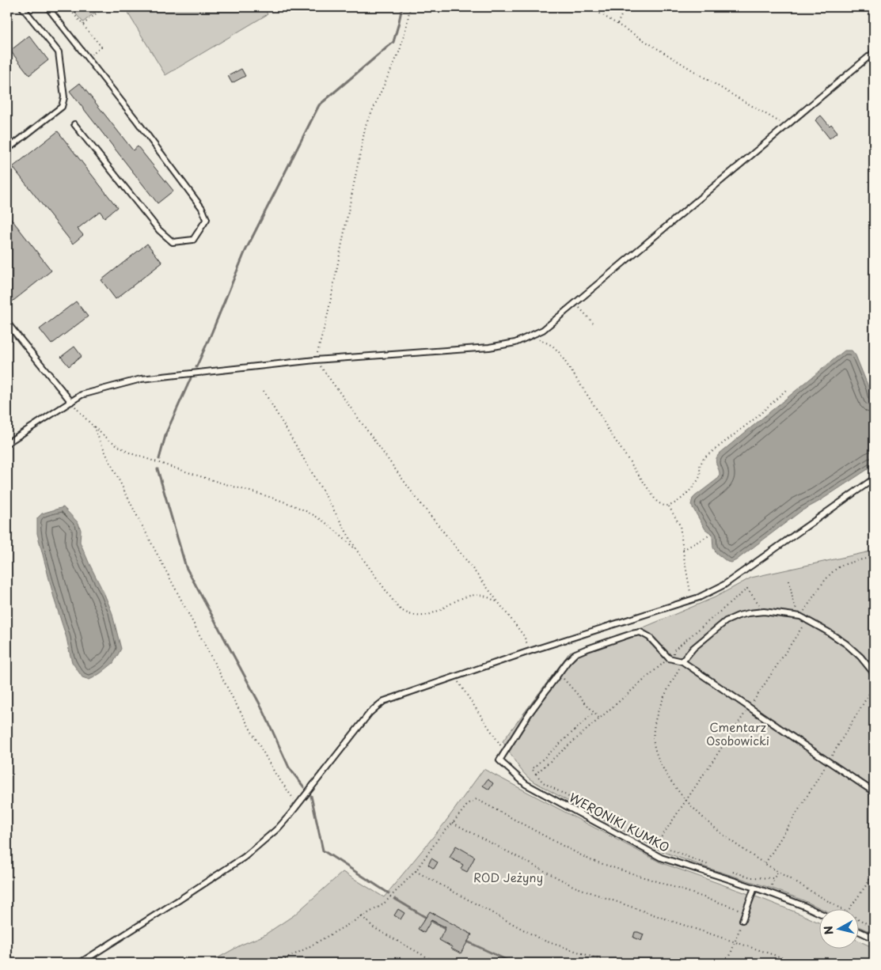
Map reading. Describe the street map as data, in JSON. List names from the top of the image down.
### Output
{
  "streets": {
    "lane": ["WERONIKI KUMKO"]
  },
  "parks": ["Cmentarz Osobowicki", "ROD Jeżyny"],
  "north": "left"
}
